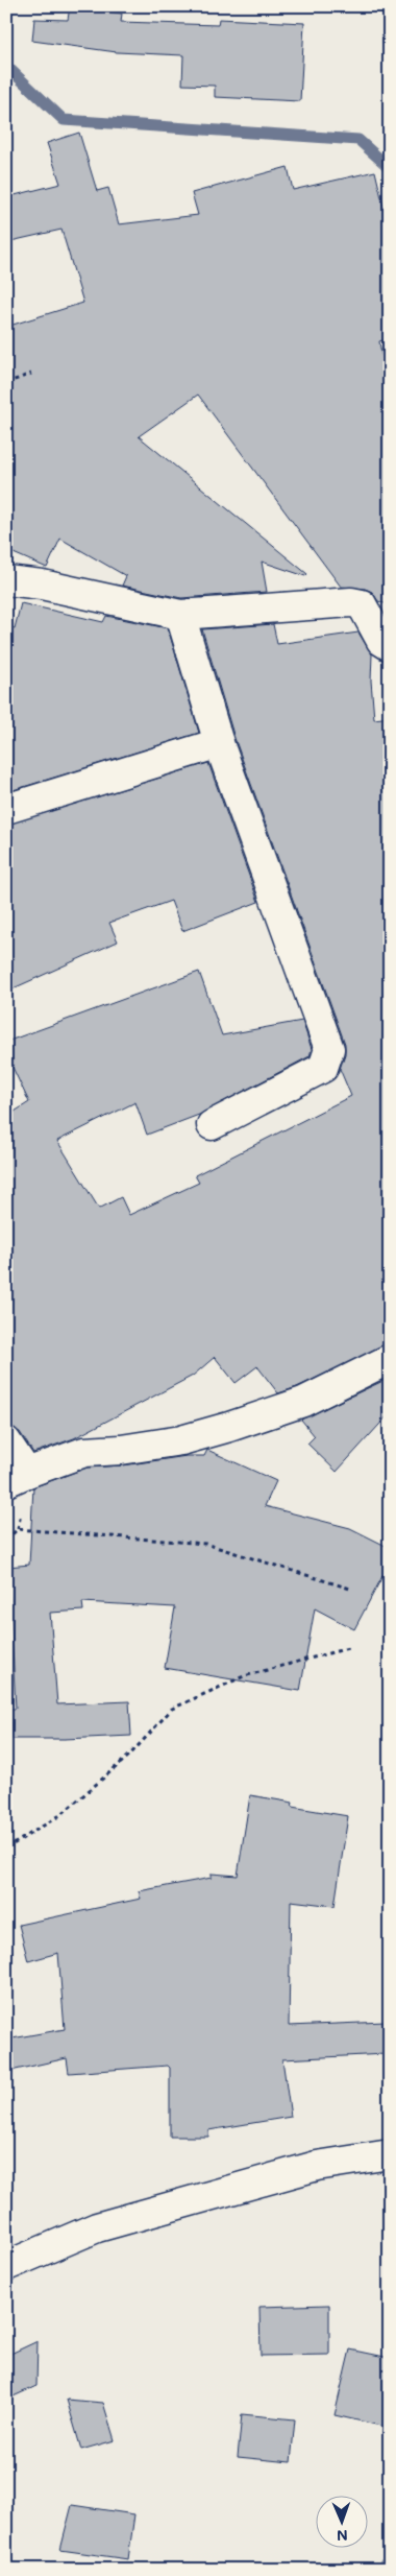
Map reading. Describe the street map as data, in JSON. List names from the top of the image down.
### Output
{
  "north": "bottom"
}
